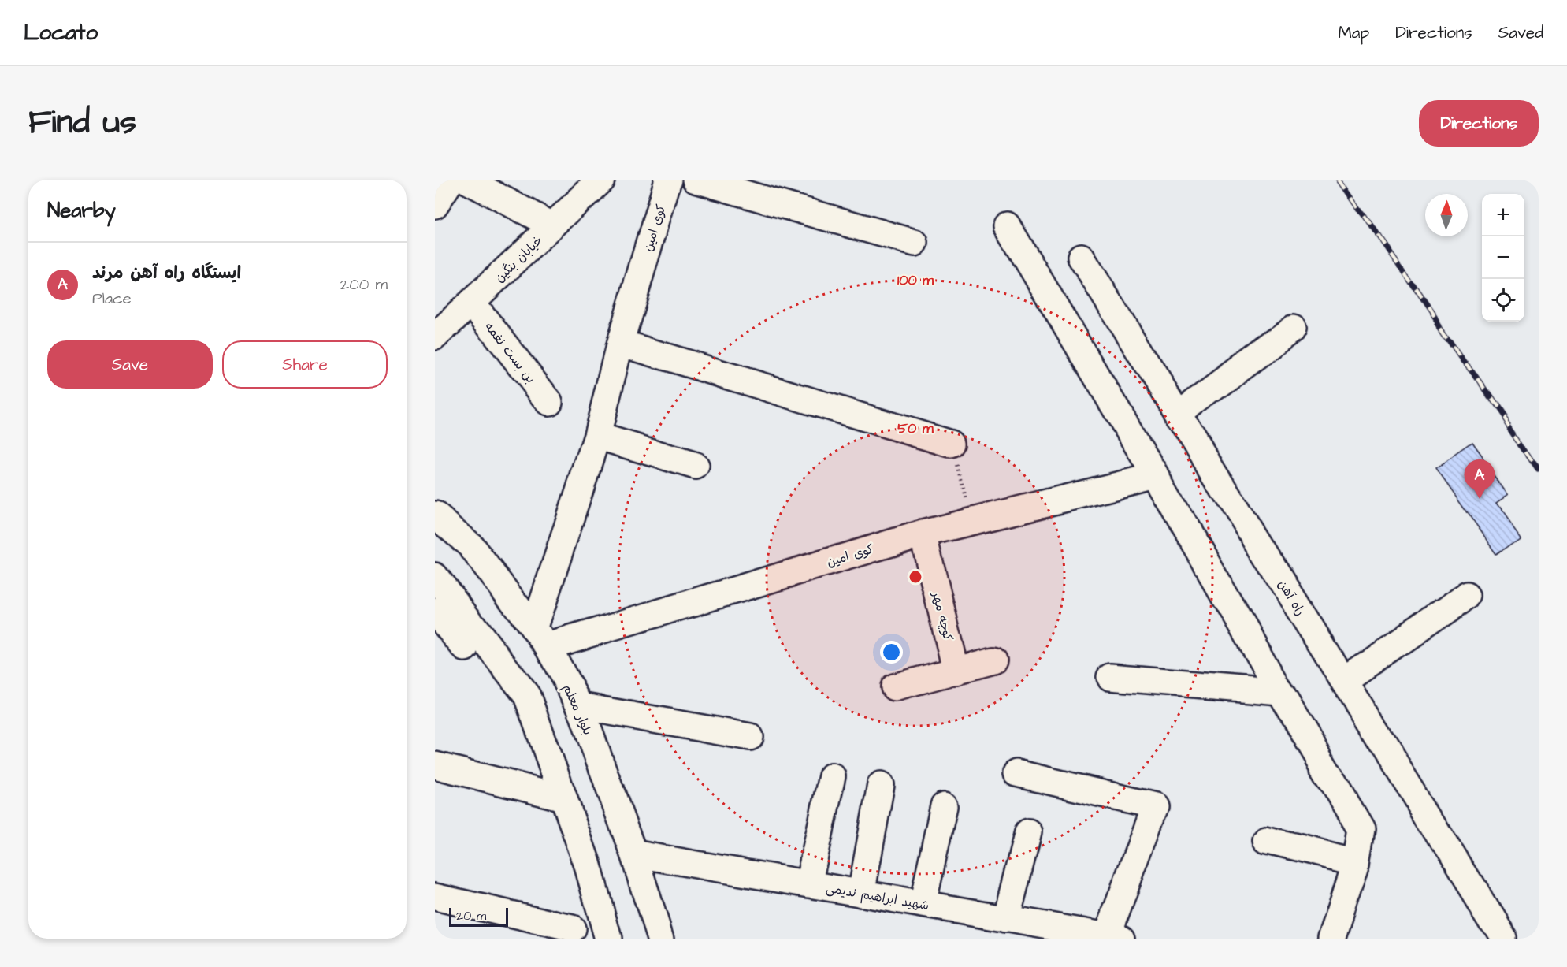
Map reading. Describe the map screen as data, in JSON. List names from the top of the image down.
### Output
{
  "streets": {
    "street": [
      "کوی امین",
      "خیابان بنگین",
      "بن بست نغمه",
      "راه آهن",
      "کوچه مهر",
      "بلوار معلم",
      "شهید ابراهیم ندیمی"
    ]
  },
  "crossings": [
    ["کوی امین", "کوچه مهر"],
    ["کوی امین", "بلوار معلم"],
    ["خیابان بنگین", "بن بست نغمه"],
    ["بلوار معلم", "شهید ابراهیم ندیمی"]
  ],
  "scale_bar": "20 m",
  "north": "top",
  "page": {
    "header": "Locato",
    "nav": ["Map", "Directions", "Saved"],
    "title": "Find us",
    "buttons": [
      "Directions",
      ["Save", "Share"]
    ],
    "heading": "Nearby",
    "map_buttons": ["+", "−"],
    "list": [
      {
        "mark": "A",
        "name": "ایستگاه راه آهن مرند",
        "note": "Place",
        "value": "200 m"
      }
    ],
    "pins": "A",
    "scale": "20 m"
  },
  "rings": ["100 m", "50 m"]
}
